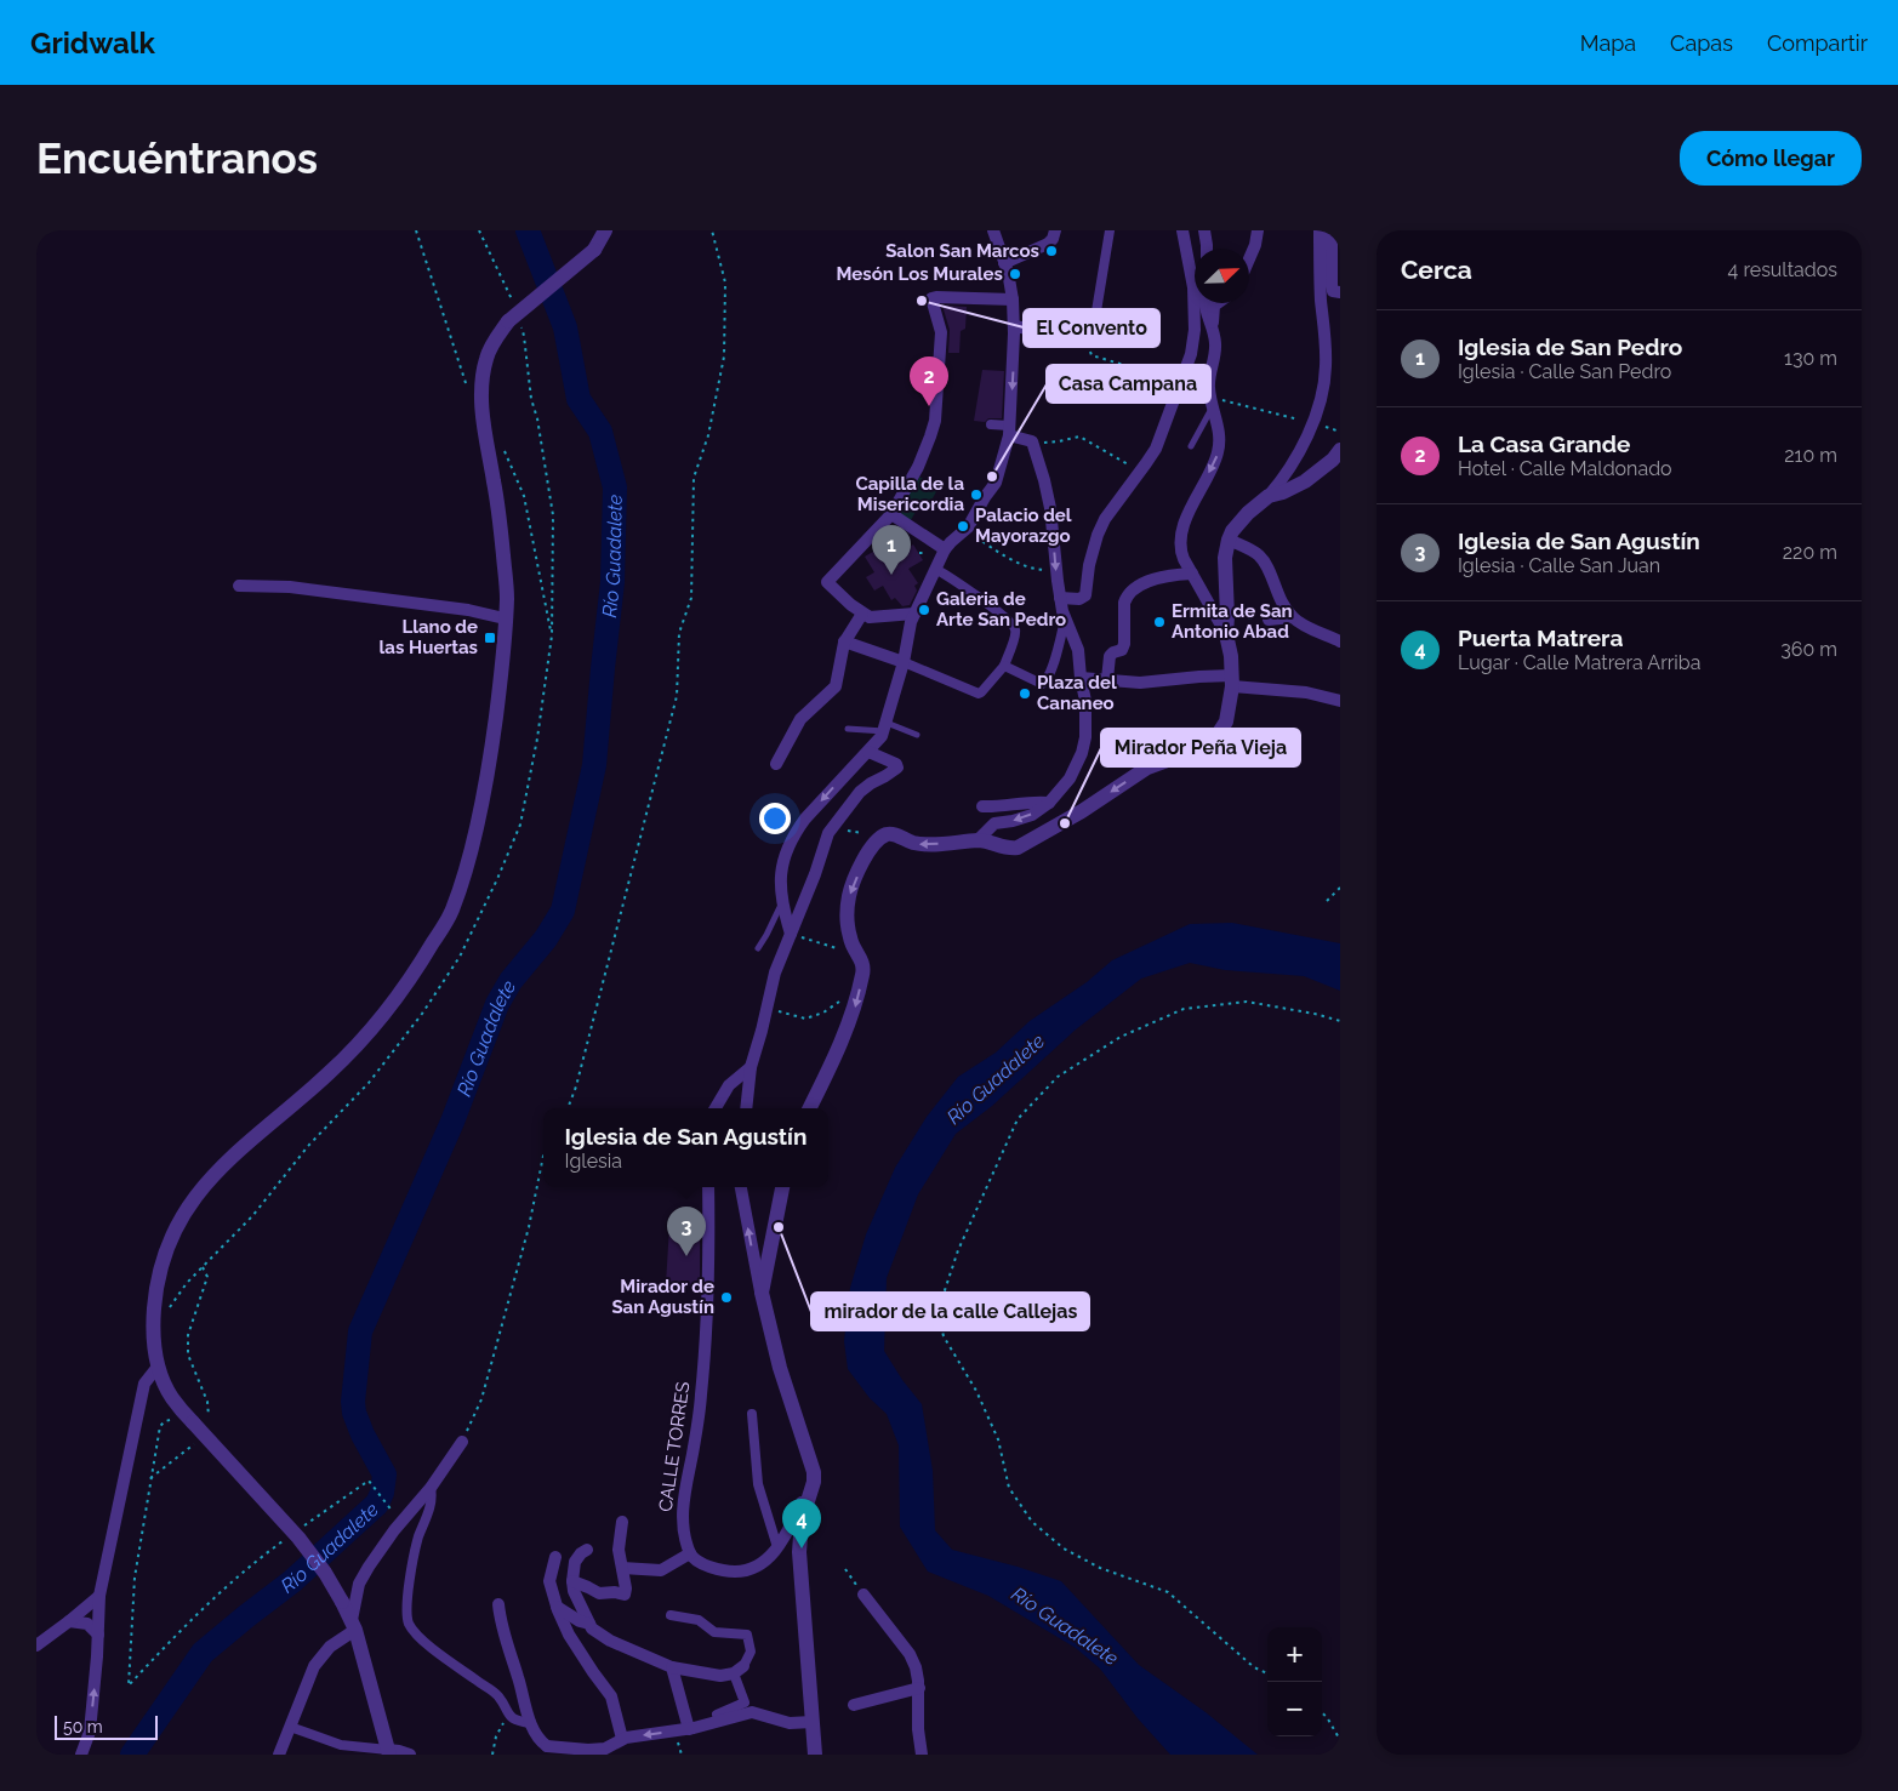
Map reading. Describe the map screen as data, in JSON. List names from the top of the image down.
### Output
{
  "streets": {
    "street": ["CALLE TORRES"]
  },
  "water": ["Río Guadalete"],
  "places": {
    "other": [
      "Salon San Marcos",
      "Mesón Los Murales",
      "El Convento",
      "Casa Campana",
      "Capilla de la Misericordia",
      "Palacio del Mayorazgo",
      "Galeria de Arte San Pedro",
      "Ermita de San Antonio Abad",
      "Plaza del Cananeo",
      "Mirador Peña Vieja",
      "mirador de la calle Callejas",
      "Mirador de San Agustín"
    ],
    "transit": ["Llano de las Huertas"]
  },
  "scale_bar": "50 m",
  "north": "top right",
  "page": {
    "header": "Gridwalk",
    "nav": ["Mapa", "Capas", "Compartir"],
    "buttons": "Cómo llegar",
    "title": "Encuéntranos",
    "heading": ["Cerca", "4 resultados"],
    "list": [
      {
        "mark": "1",
        "name": "Iglesia de San Pedro",
        "note": "Iglesia · Calle San Pedro",
        "value": "130 m"
      },
      {
        "mark": "2",
        "name": "La Casa Grande",
        "note": "Hotel · Calle Maldonado",
        "value": "210 m"
      },
      {
        "mark": "3",
        "name": "Iglesia de San Agustín",
        "note": "Iglesia · Calle San Juan",
        "value": "220 m"
      },
      {
        "mark": "4",
        "name": "Puerta Matrera",
        "note": "Lugar · Calle Matrera Arriba",
        "value": "360 m"
      }
    ],
    "pins": [
      "2",
      "1",
      "3",
      "4"
    ],
    "popup": ["Iglesia de San Agustín", "Iglesia"],
    "map_buttons": ["+", "−"],
    "scale": "50 m"
  }
}
